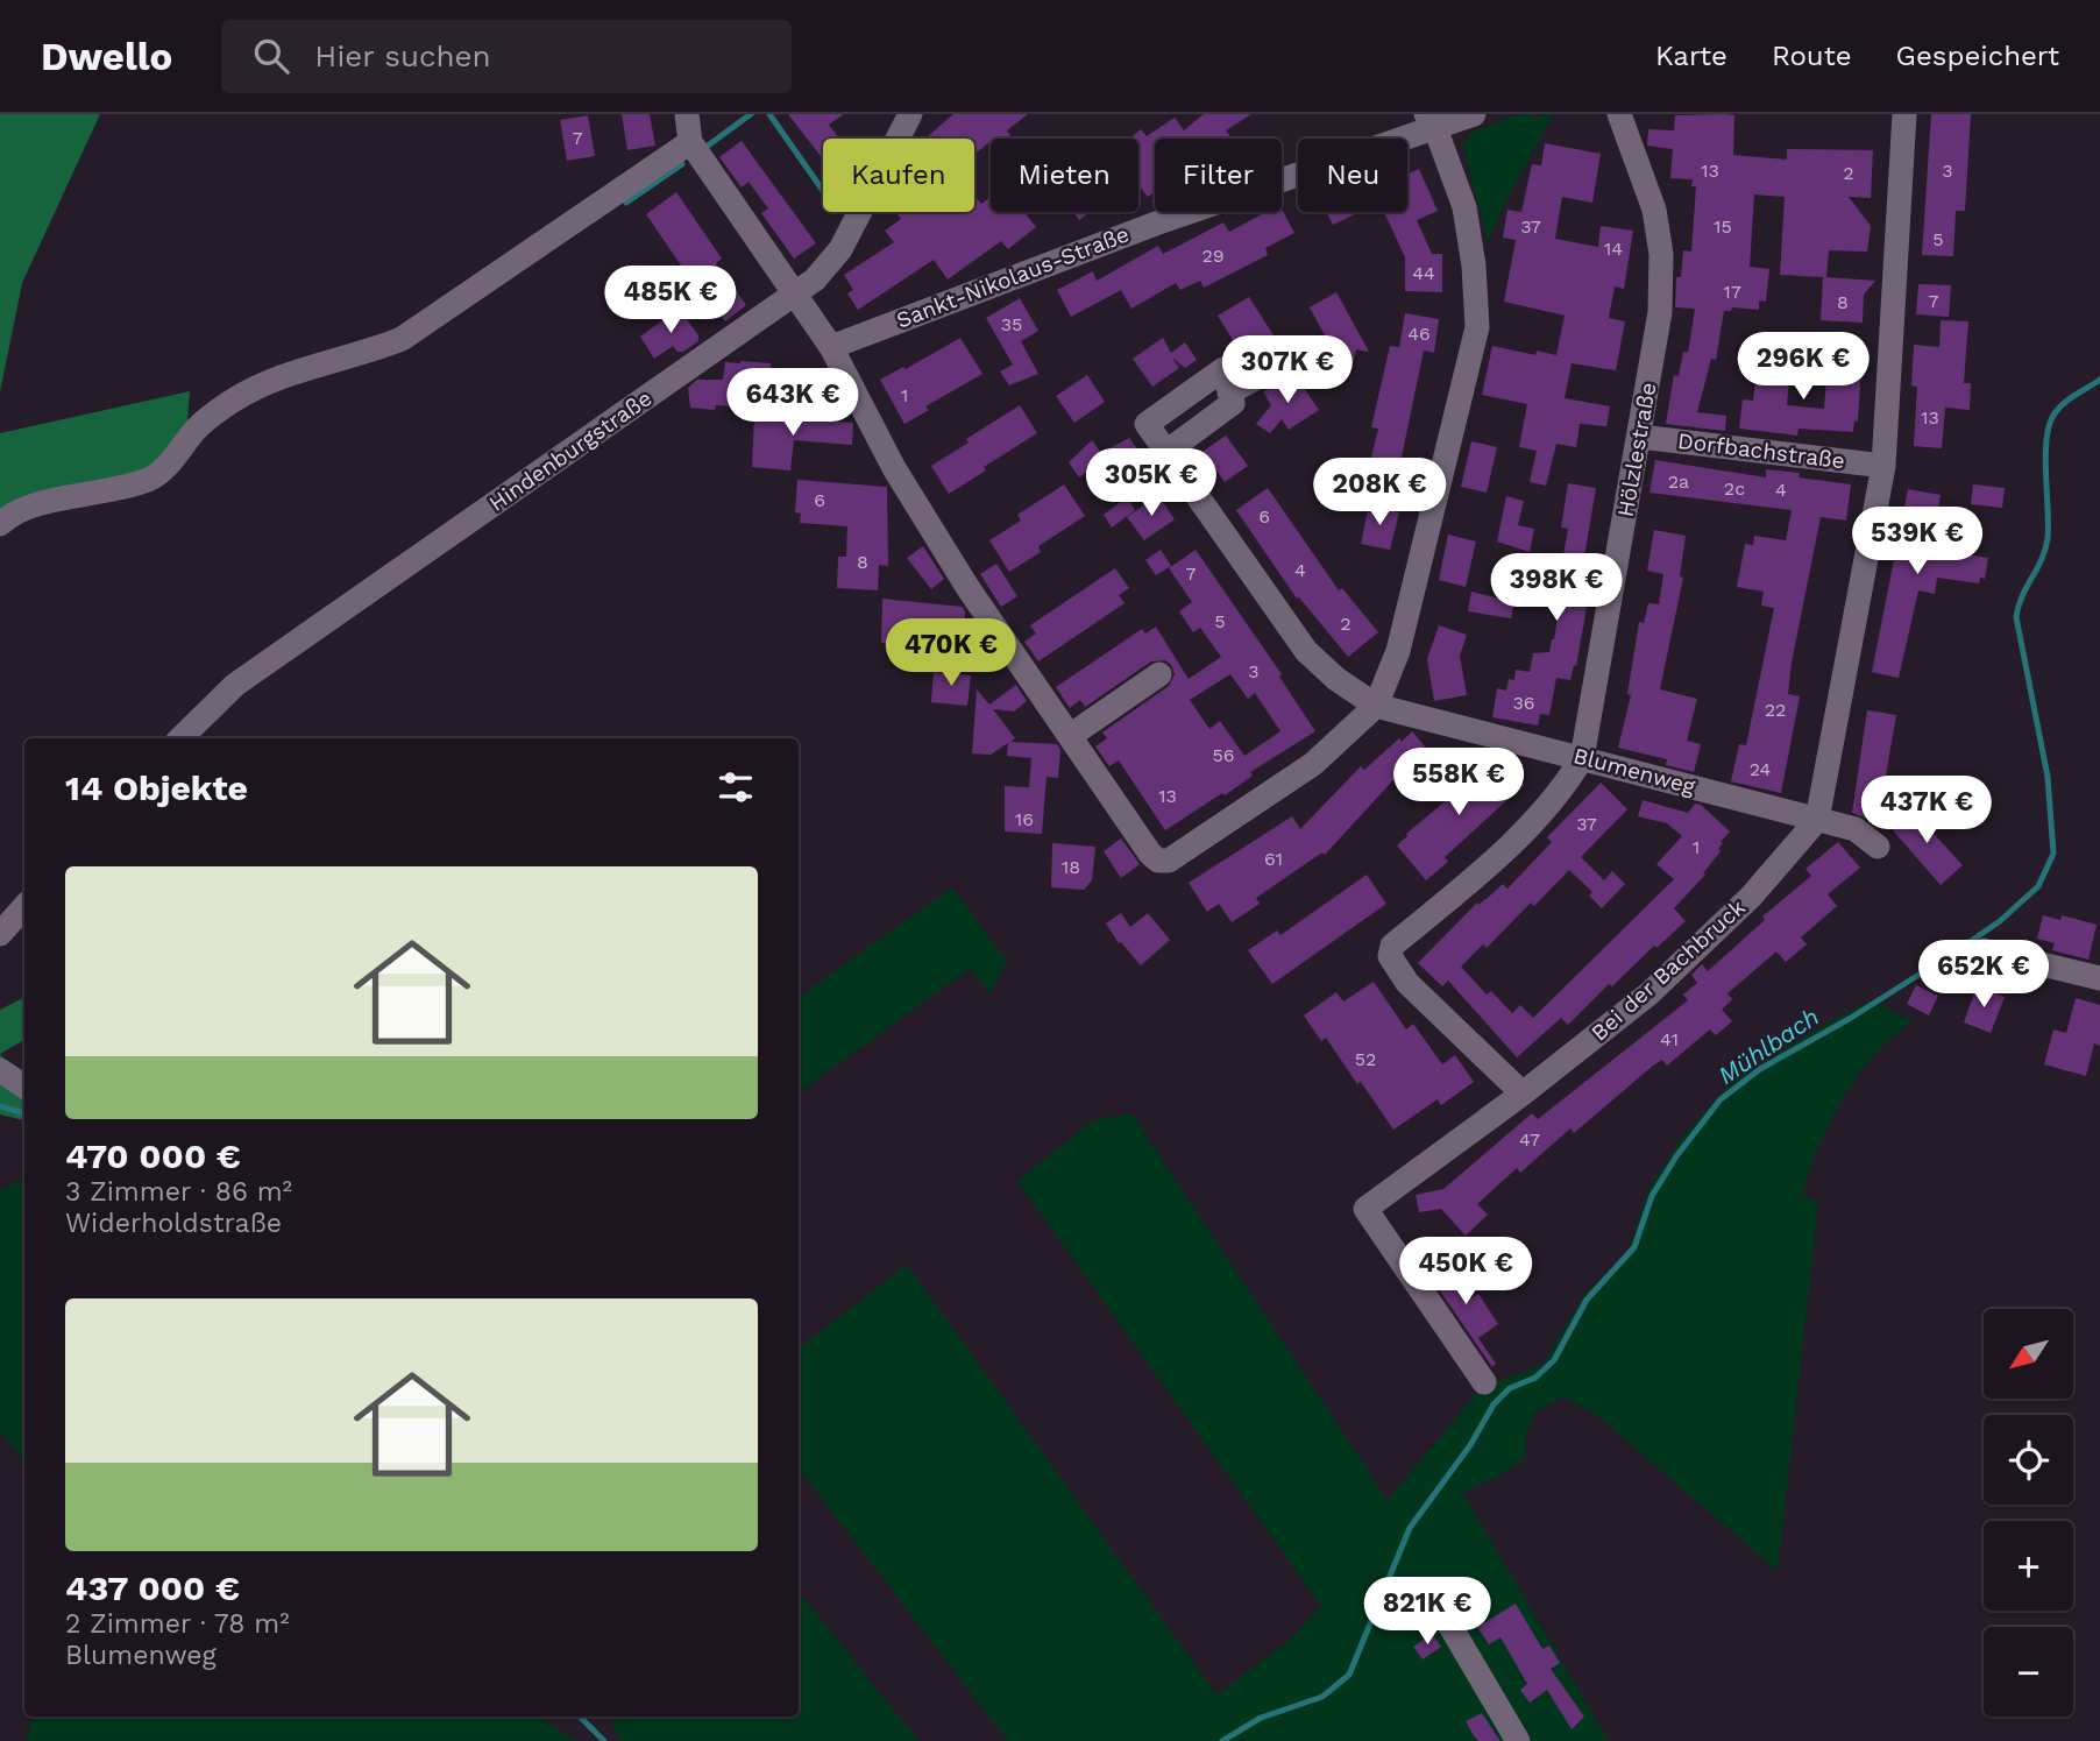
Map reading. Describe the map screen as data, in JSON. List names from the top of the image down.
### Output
{
  "streets": {
    "street": [
      "Sankt-Nikolaus-Straße",
      "Hölzlestraße",
      "Hindenburgstraße",
      "Dorfbachstraße",
      "Blumenweg",
      "Bei der Bachbruck"
    ]
  },
  "crossings": [
    ["Hölzlestraße", "Dorfbachstraße"],
    ["Hölzlestraße", "Blumenweg"],
    ["Hölzlestraße", "Bei der Bachbruck"],
    ["Blumenweg", "Bei der Bachbruck"]
  ],
  "water": ["Mühlbach"],
  "house_numbers": [
    "7",
    "13",
    "3",
    "2",
    "37",
    "15",
    "5",
    "14",
    "29",
    "44",
    "17",
    "7",
    "8",
    "35",
    "46",
    "1",
    "13",
    "2a",
    "2c",
    "4",
    "6",
    "6",
    "8",
    "4",
    "7",
    "5",
    "2",
    "3",
    "36",
    "22",
    "56",
    "24",
    "13",
    "16",
    "37",
    "1",
    "61",
    "18",
    "41",
    "52",
    "47"
  ],
  "north": "bottom left",
  "page": {
    "header": "Dwello",
    "search": "Hier suchen",
    "nav": ["Karte", "Route", "Gespeichert"],
    "chip": [
      "Kaufen",
      "Mieten",
      "Filter",
      "Neu"
    ],
    "price": [
      "485K €",
      "296K €",
      "307K €",
      "643K €",
      "305K €",
      "208K €",
      "539K €",
      "398K €",
      "470K €",
      "558K €",
      "437K €",
      "652K €",
      "450K €",
      "821K €"
    ],
    "heading": "14 Objekte",
    "list": [
      {
        "name": "470 000 €",
        "note": "3 Zimmer · 86 m² · Widerholdstraße"
      },
      {
        "name": "437 000 €",
        "note": "2 Zimmer · 78 m² · Blumenweg"
      }
    ],
    "map_buttons": ["+", "−"]
  }
}
